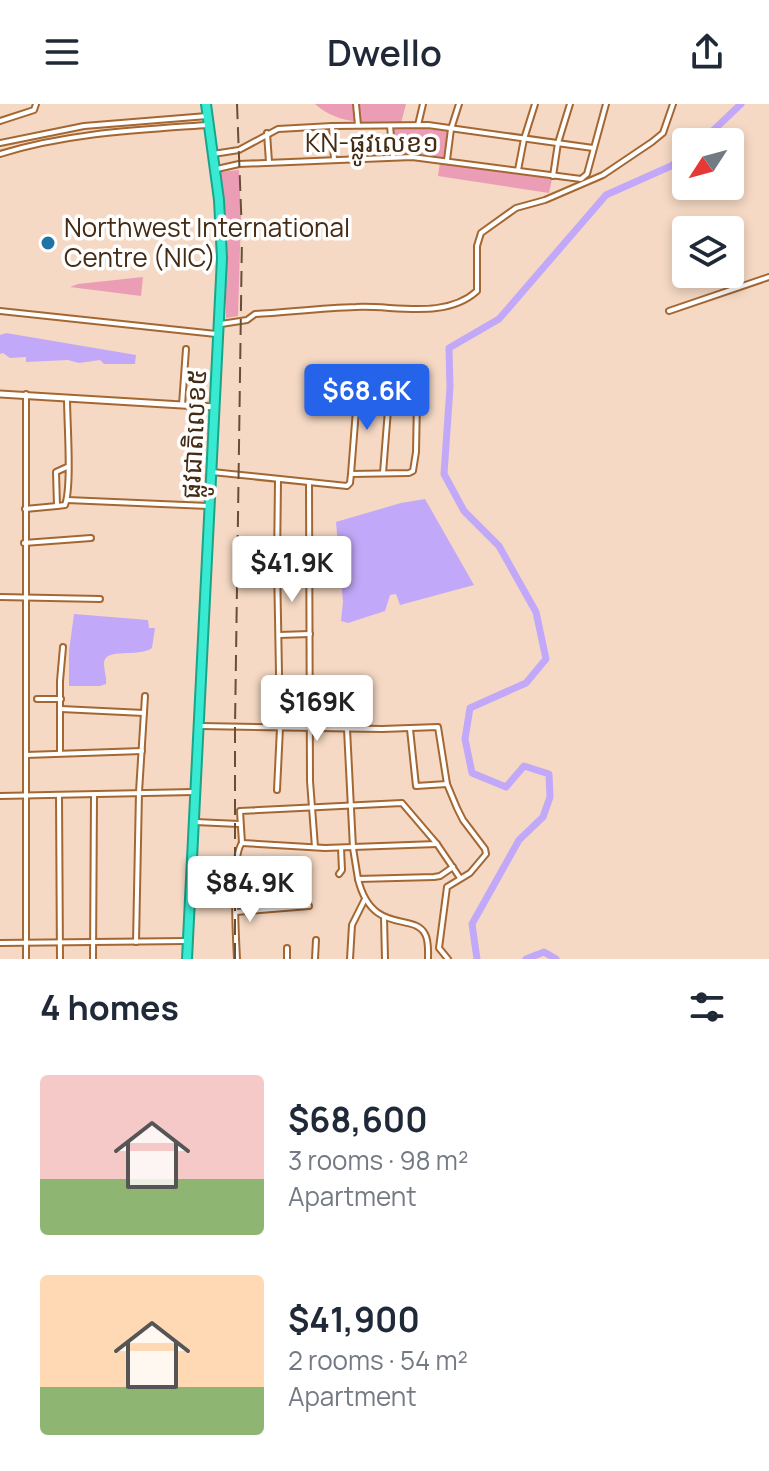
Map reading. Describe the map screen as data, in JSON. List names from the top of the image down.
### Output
{
  "streets": {
    "highway": ["ផ្លូវជាតិលេខ៥"],
    "street": ["KN-ផ្លូវលេខ១"]
  },
  "crossings": [
    ["KN-ផ្លូវលេខ១", "ផ្លូវជាតិលេខ៥"]
  ],
  "places": ["Northwest International Centre (NIC)"],
  "north": "bottom left",
  "page": {
    "header": "Dwello",
    "price": [
      "$68.6K",
      "$41.9K",
      "$169K",
      "$84.9K"
    ],
    "heading": "4 homes",
    "list": [
      {
        "name": "$68,600",
        "note": "3 rooms · 98 m² · Apartment"
      },
      {
        "name": "$41,900",
        "note": "2 rooms · 54 m² · Apartment"
      }
    ]
  }
}
